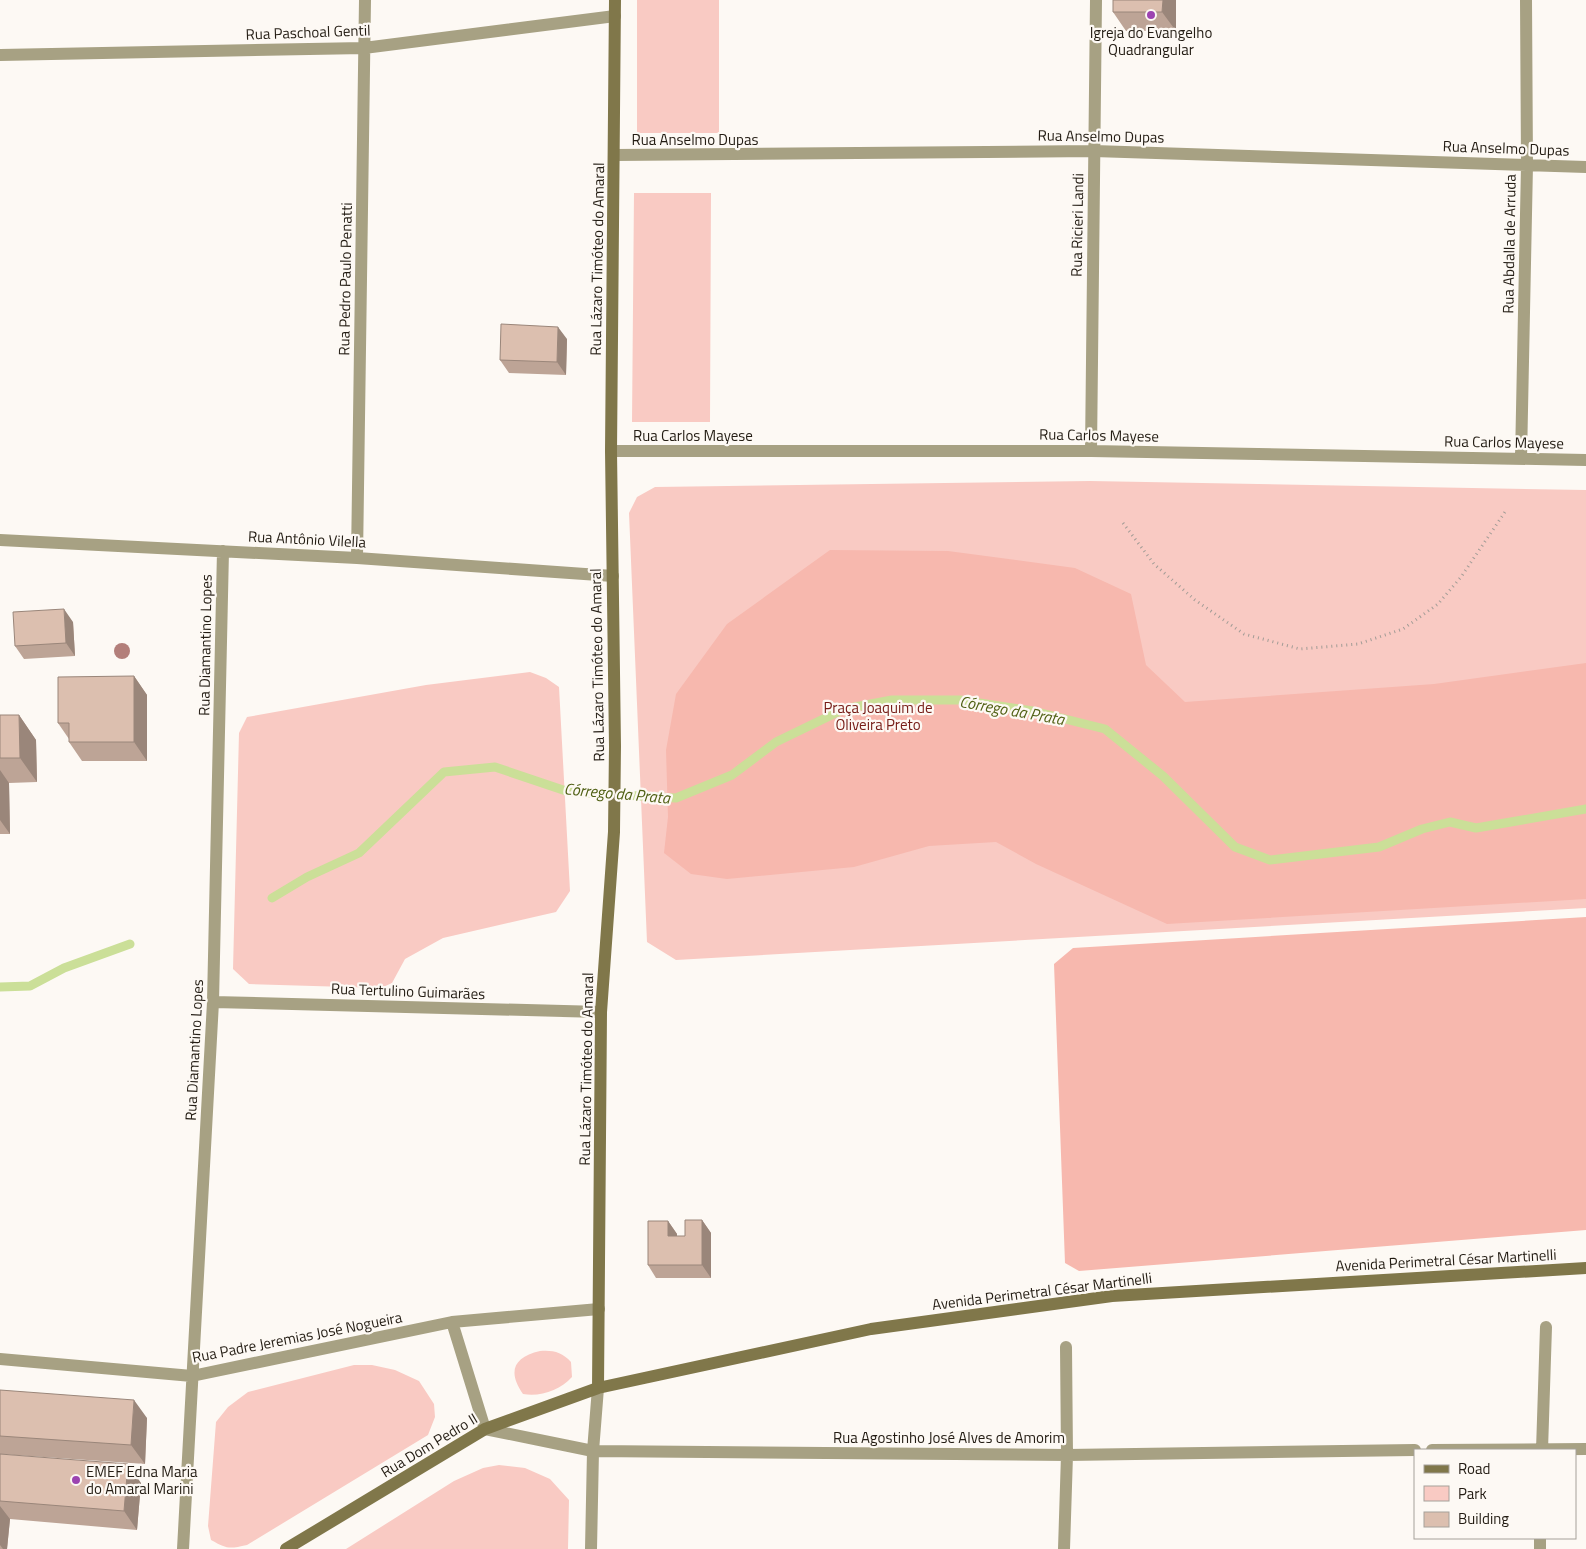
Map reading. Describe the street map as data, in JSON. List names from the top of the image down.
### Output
{
  "streets": {
    "main road": ["Rua Lázaro Timóteo do Amaral", "Avenida Perimetral César Martinelli", "Rua Dom Pedro II"],
    "street": [
      "Rua Paschoal Gentil",
      "Rua Anselmo Dupas",
      "Rua Ricieri Landi",
      "Rua Abdalla de Arruda",
      "Rua Pedro Paulo Penatti",
      "Rua Carlos Mayese",
      "Rua Antônio Vilella",
      "Rua Diamantino Lopes",
      "Rua Tertulino Guimarães",
      "Rua Padre Jeremias José Nogueira",
      "Rua Agostinho José Alves de Amorim"
    ]
  },
  "crossings": [
    ["Rua Paschoal Gentil", "Rua Lázaro Timóteo do Amaral"],
    ["Rua Paschoal Gentil", "Rua Pedro Paulo Penatti"],
    ["Rua Anselmo Dupas", "Rua Ricieri Landi"],
    ["Rua Anselmo Dupas", "Rua Abdalla de Arruda"],
    ["Rua Anselmo Dupas", "Rua Lázaro Timóteo do Amaral"],
    ["Rua Ricieri Landi", "Rua Carlos Mayese"],
    ["Rua Abdalla de Arruda", "Rua Carlos Mayese"],
    ["Rua Lázaro Timóteo do Amaral", "Rua Carlos Mayese"],
    ["Rua Lázaro Timóteo do Amaral", "Rua Antônio Vilella"],
    ["Rua Lázaro Timóteo do Amaral", "Rua Tertulino Guimarães"],
    ["Rua Lázaro Timóteo do Amaral", "Avenida Perimetral César Martinelli"],
    ["Rua Lázaro Timóteo do Amaral", "Rua Padre Jeremias José Nogueira"],
    ["Rua Lázaro Timóteo do Amaral", "Rua Dom Pedro II"],
    ["Rua Pedro Paulo Penatti", "Rua Antônio Vilella"],
    ["Rua Antônio Vilella", "Rua Diamantino Lopes"],
    ["Rua Diamantino Lopes", "Rua Tertulino Guimarães"],
    ["Rua Diamantino Lopes", "Rua Padre Jeremias José Nogueira"],
    ["Avenida Perimetral César Martinelli", "Rua Dom Pedro II"],
    ["Rua Agostinho José Alves de Amorim", "Rua Dom Pedro II"]
  ],
  "water": ["Córrego da Prata"],
  "parks": ["Praça Joaquim de Oliveira Preto"],
  "places": ["Igreja do Evangelho Quadrangular", "EMEF Edna Maria do Amaral Marini"],
  "legend": ["Road", "Park", "Building"]
}
